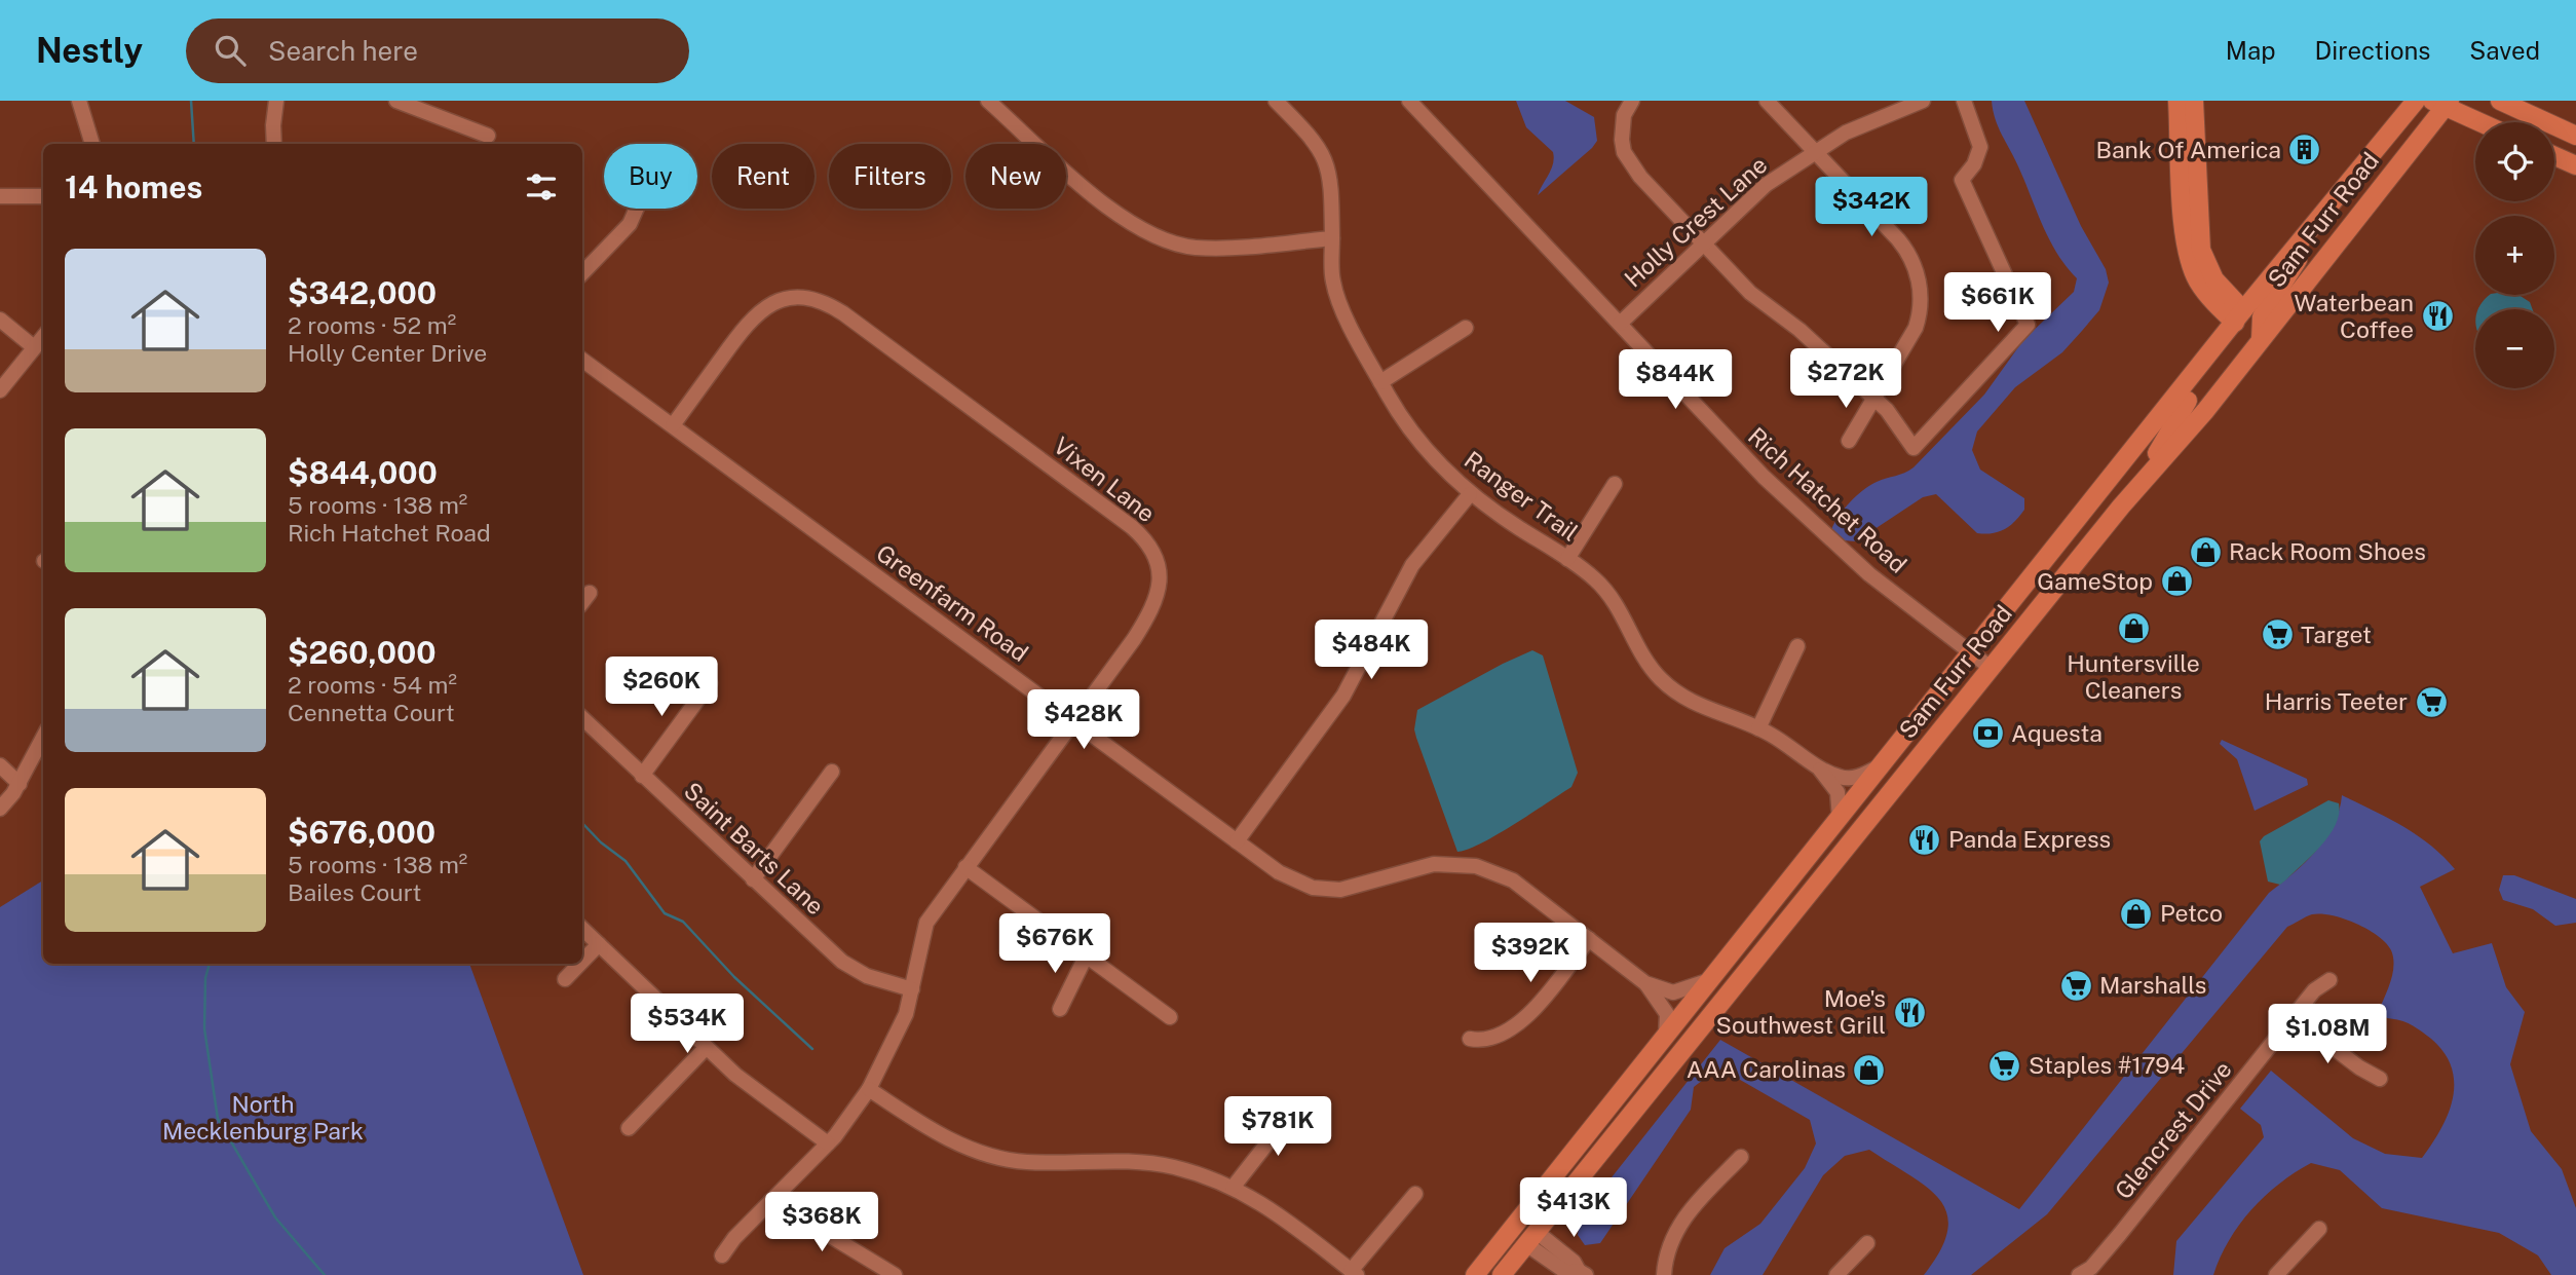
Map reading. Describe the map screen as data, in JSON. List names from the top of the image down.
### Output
{
  "streets": {
    "main road": ["Sam Furr Road"],
    "street": [
      "Holly Crest Lane",
      "Vixen Lane",
      "Ranger Trail",
      "Rich Hatchet Road",
      "Greenfarm Road",
      "Saint Barts Lane",
      "Glencrest Drive"
    ]
  },
  "crossings": [
    ["Sam Furr Road", "Ranger Trail"],
    ["Sam Furr Road", "Rich Hatchet Road"],
    ["Sam Furr Road", "Greenfarm Road"],
    ["Holly Crest Lane", "Rich Hatchet Road"],
    ["Vixen Lane", "Greenfarm Road"],
    ["Vixen Lane", "Saint Barts Lane"]
  ],
  "parks": ["North Mecklenburg Park"],
  "places": {
    "building": ["Bank Of America"],
    "restaurant": ["Waterbean Coffee", "Panda Express", "Moe's Southwest Grill"],
    "shop": [
      "Rack Room Shoes",
      "GameStop",
      "Huntersville Cleaners",
      "Petco",
      "AAA Carolinas"
    ],
    "supermarket": [
      "Target",
      "Harris Teeter",
      "Marshalls",
      "Staples #1794"
    ],
    "bank": ["Aquesta"]
  },
  "page": {
    "header": "Nestly",
    "search": "Search here",
    "nav": ["Map", "Directions", "Saved"],
    "map_buttons": ["+", "−"],
    "chip": [
      "Buy",
      "Rent",
      "Filters",
      "New"
    ],
    "heading": "14 homes",
    "price": [
      "$342K",
      "$661K",
      "$272K",
      "$844K",
      "$484K",
      "$260K",
      "$428K",
      "$676K",
      "$392K",
      "$534K",
      "$1.08M",
      "$781K",
      "$413K",
      "$368K"
    ],
    "list": [
      {
        "name": "$342,000",
        "note": "2 rooms · 52 m² · Holly Center Drive"
      },
      {
        "name": "$844,000",
        "note": "5 rooms · 138 m² · Rich Hatchet Road"
      },
      {
        "name": "$260,000",
        "note": "2 rooms · 54 m² · Cennetta Court"
      },
      {
        "name": "$676,000",
        "note": "5 rooms · 138 m² · Bailes Court"
      }
    ]
  }
}
